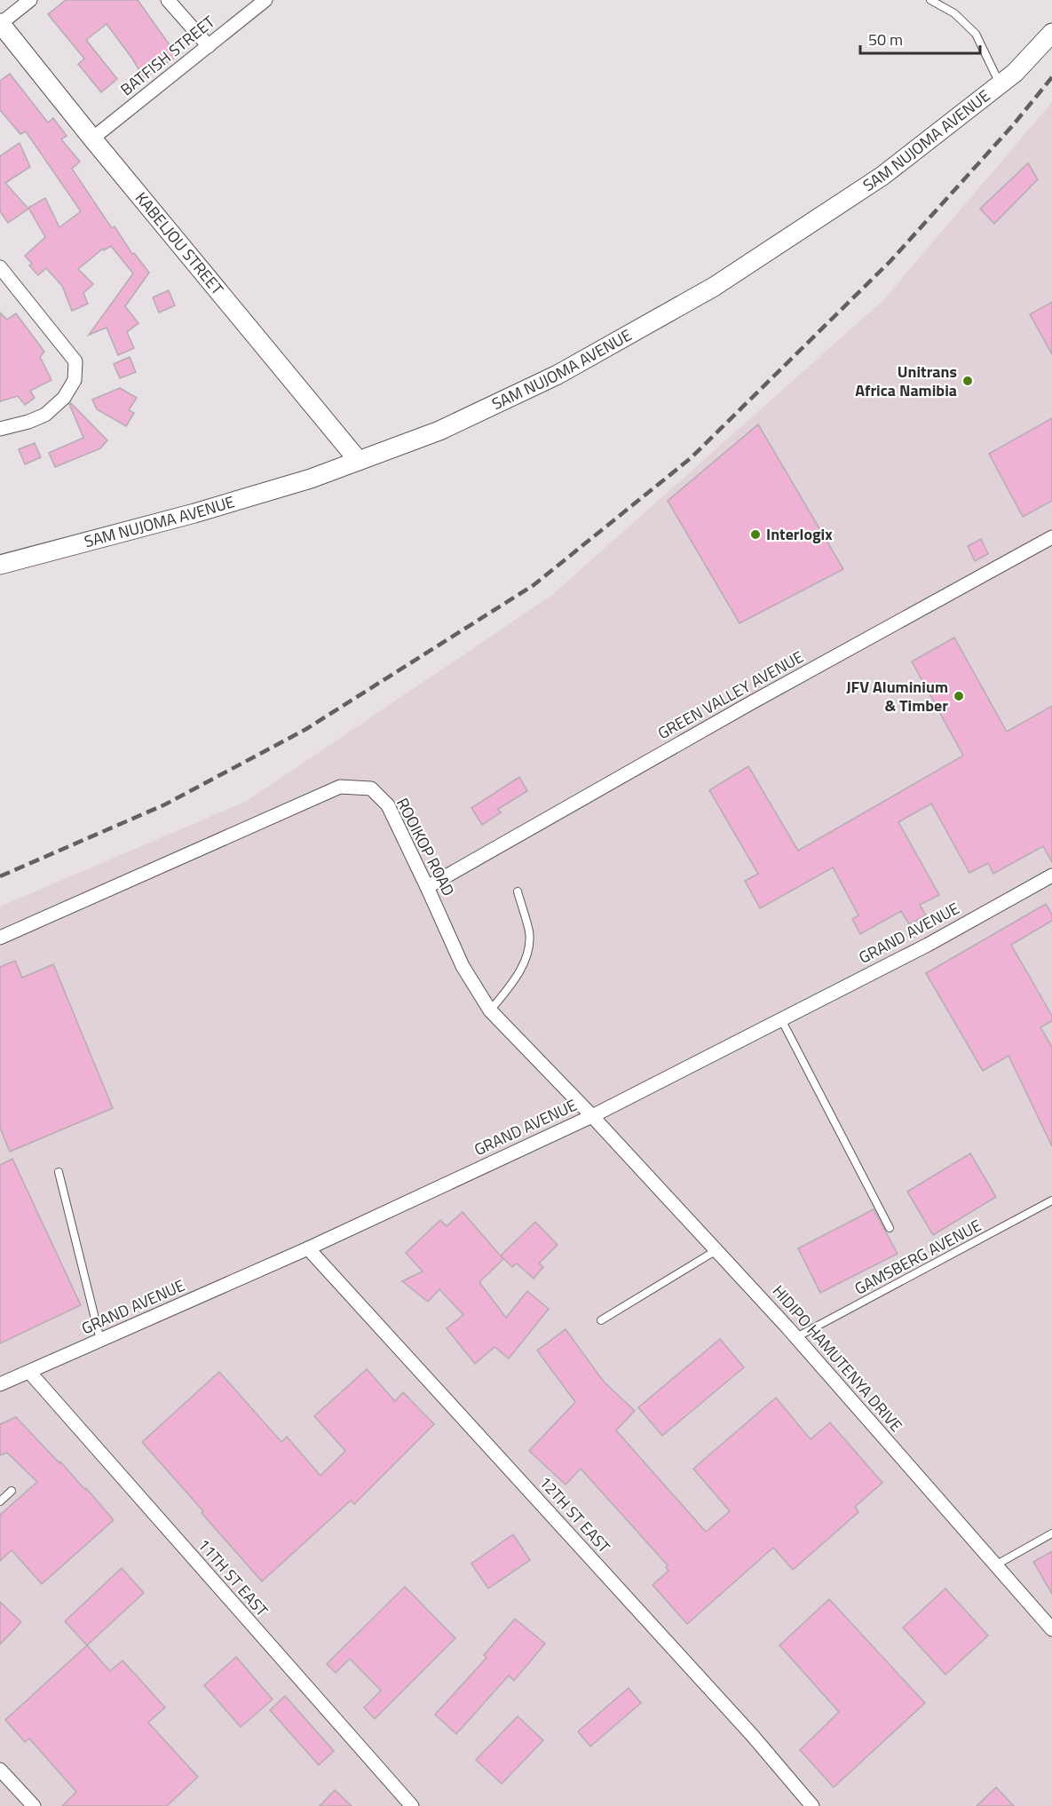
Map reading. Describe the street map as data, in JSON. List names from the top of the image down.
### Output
{
  "streets": {
    "street": [
      "BATFISH STREET",
      "SAM NUJOMA AVENUE",
      "KABELJOU STREET",
      "GREEN VALLEY AVENUE",
      "ROOIKOP ROAD",
      "GRAND AVENUE",
      "HIDIPO HAMUTENYA DRIVE",
      "12TH ST EAST",
      "11TH ST EAST"
    ],
    "lane": ["GAMSBERG AVENUE"]
  },
  "crossings": [
    ["BATFISH STREET", "KABELJOU STREET"],
    ["SAM NUJOMA AVENUE", "KABELJOU STREET"],
    ["GREEN VALLEY AVENUE", "ROOIKOP ROAD"],
    ["ROOIKOP ROAD", "GRAND AVENUE"],
    ["ROOIKOP ROAD", "HIDIPO HAMUTENYA DRIVE"],
    ["GRAND AVENUE", "HIDIPO HAMUTENYA DRIVE"],
    ["GRAND AVENUE", "12TH ST EAST"],
    ["GRAND AVENUE", "11TH ST EAST"],
    ["GAMSBERG AVENUE", "HIDIPO HAMUTENYA DRIVE"]
  ],
  "places": ["Unitrans Africa Namibia", "Interlogix", "JFV Aluminium & Timber"],
  "scale_bar": "50 m"
}
